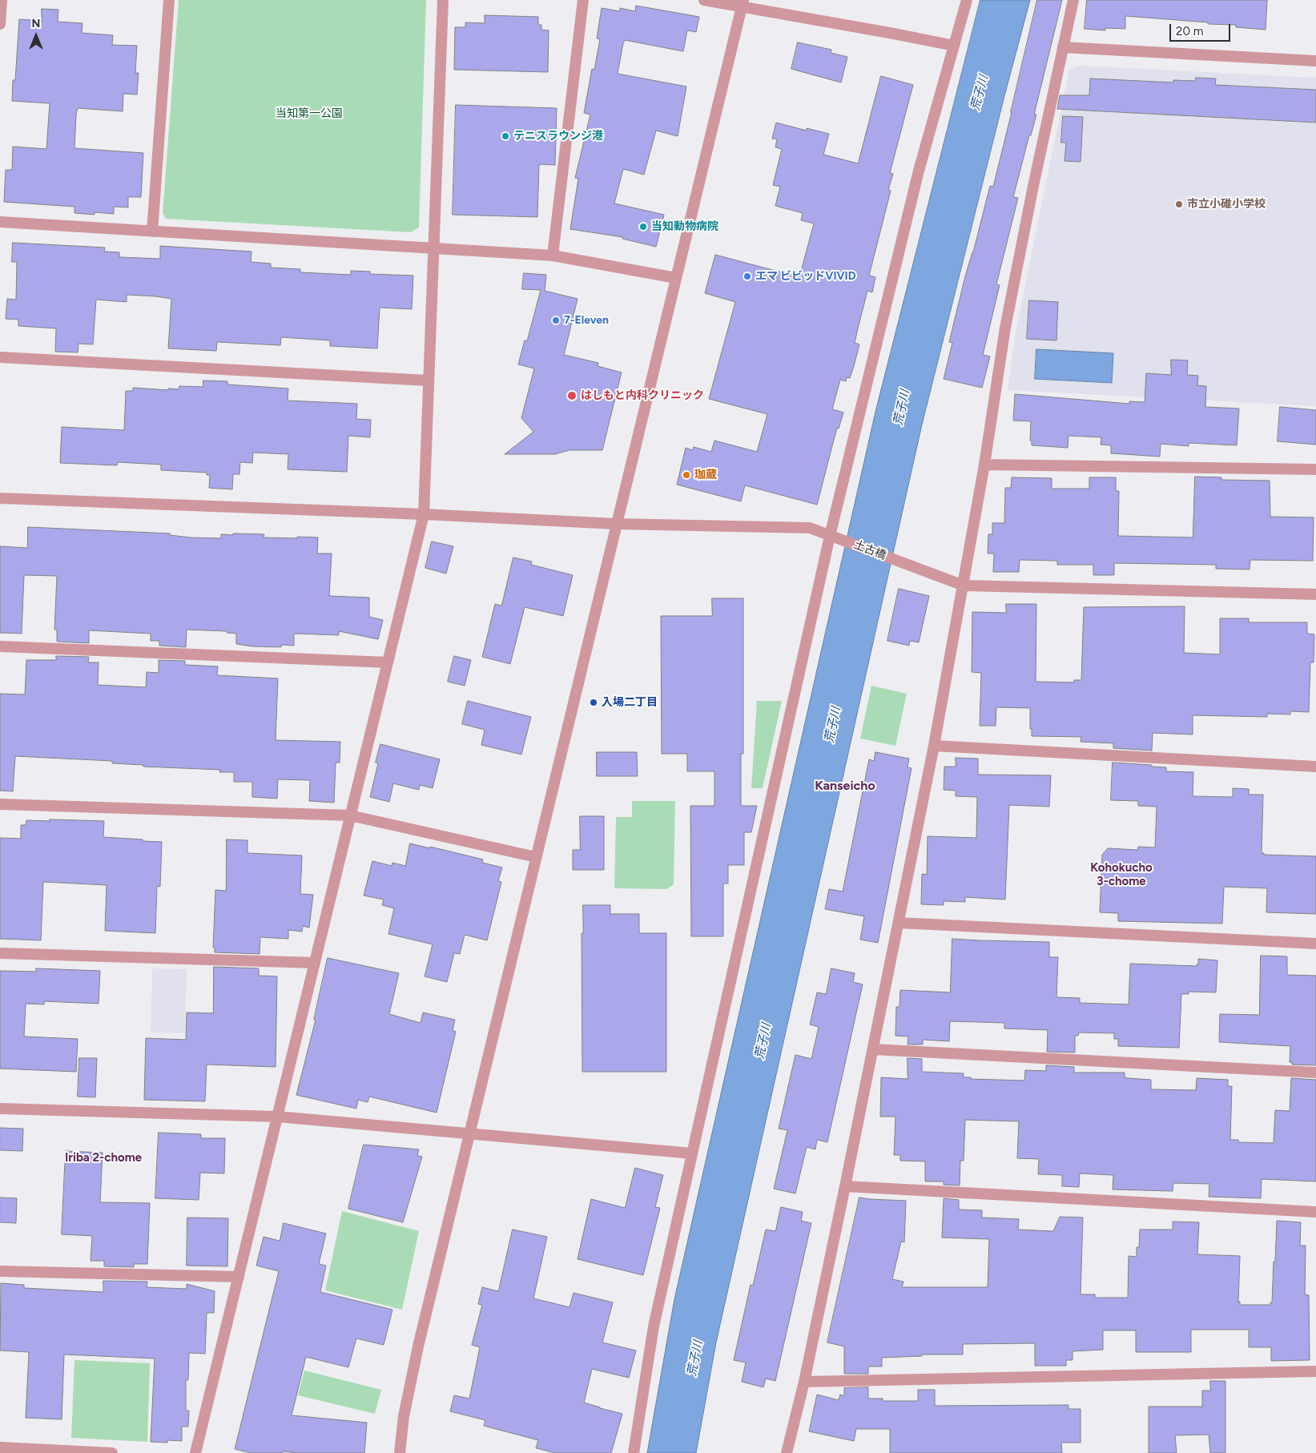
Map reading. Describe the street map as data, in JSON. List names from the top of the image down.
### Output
{
  "streets": {
    "street": ["土古橋"]
  },
  "districts": ["Kanseicho", "Kohokucho 3-chome", "Iriba 2-chome"],
  "water": ["荒子川"],
  "parks": ["当知第一公園"],
  "places": [
    "テニスラウンジ港",
    "市立小碓小学校",
    "当知動物病院",
    "エマ ビビッドVIVID",
    "7-Eleven",
    "はしもと内科クリニック",
    "珈蔵",
    "入場二丁目"
  ],
  "scale_bar": "20 m",
  "north": "top"
}
